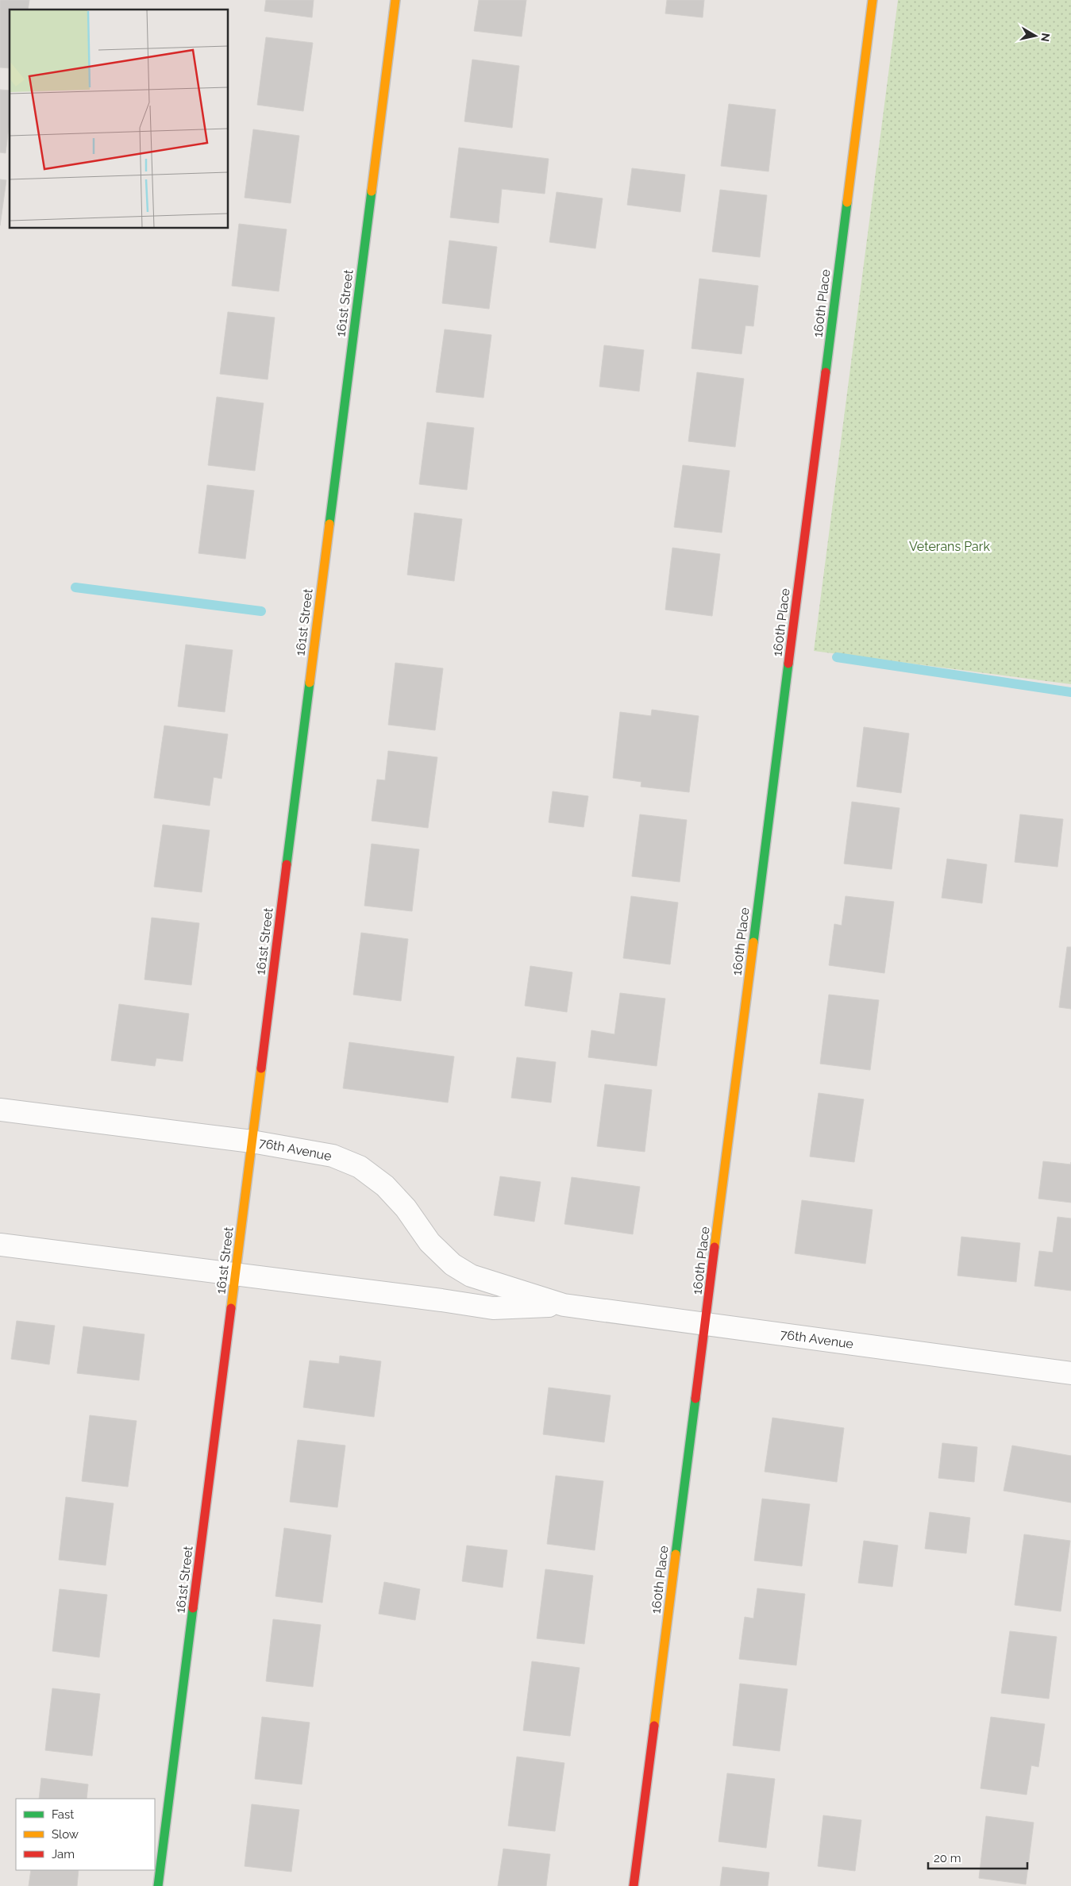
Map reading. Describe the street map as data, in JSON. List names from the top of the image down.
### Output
{
  "streets": {
    "street": ["161st Street", "160th Place", "76th Avenue"]
  },
  "crossings": [
    ["161st Street", "76th Avenue"],
    ["160th Place", "76th Avenue"]
  ],
  "parks": ["Veterans Park"],
  "legend": ["Fast", "Slow", "Jam"],
  "scale_bar": "20 m",
  "north": "right"
}
